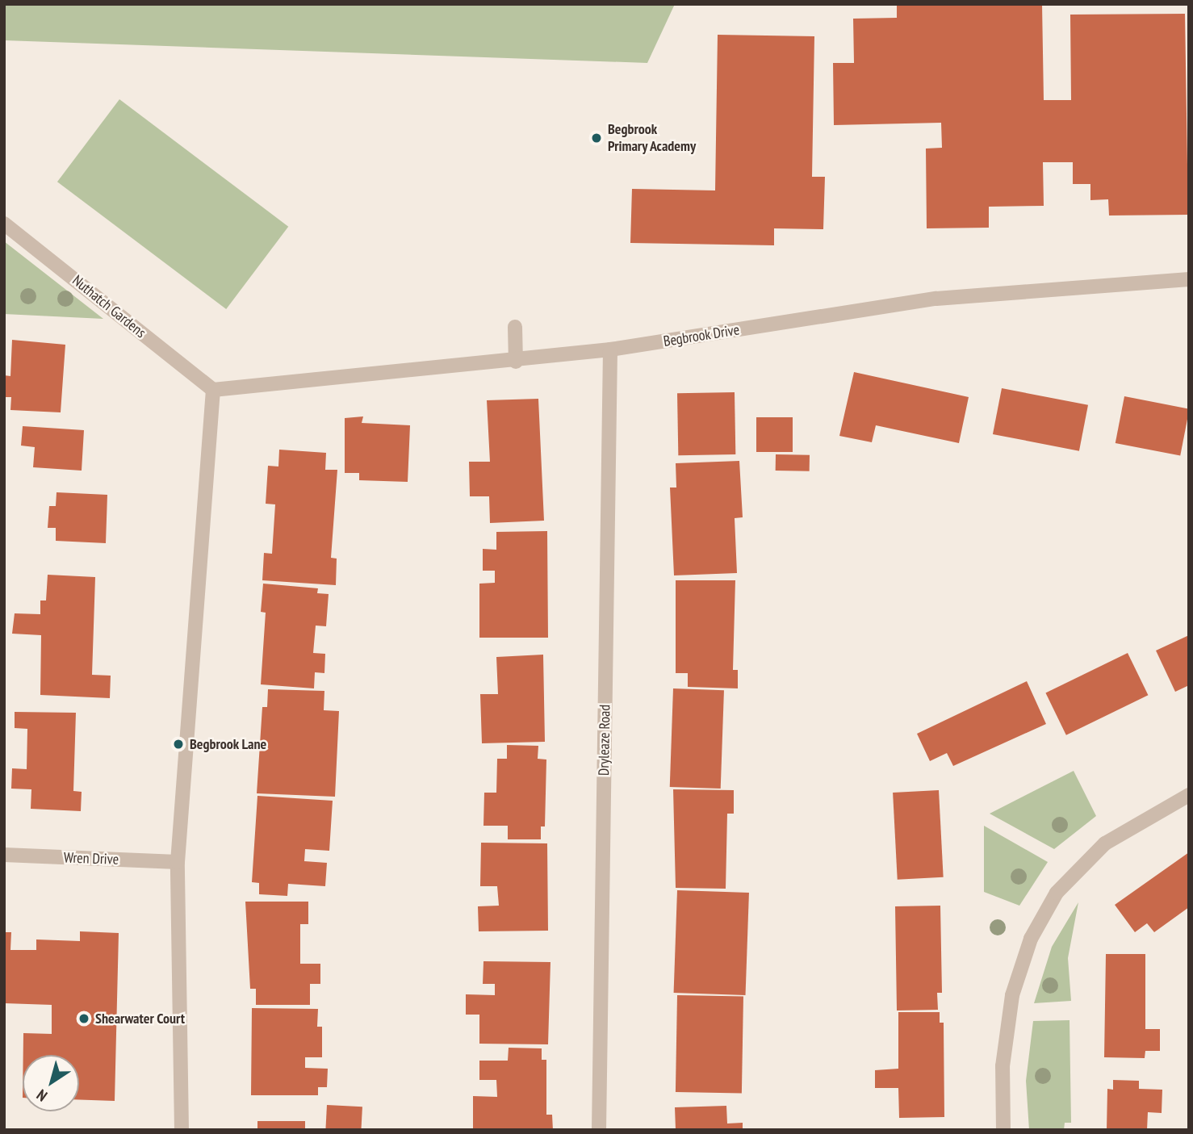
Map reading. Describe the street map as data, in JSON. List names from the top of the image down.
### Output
{
  "streets": {
    "street": [
      "Nuthatch Gardens",
      "Begbrook Drive",
      "Dryleaze Road",
      "Wren Drive"
    ]
  },
  "crossings": [
    ["Nuthatch Gardens", "Begbrook Drive"],
    ["Begbrook Drive", "Dryleaze Road"]
  ],
  "places": ["Begbrook Primary Academy", "Begbrook Lane", "Shearwater Court"],
  "north": "bottom left"
}
